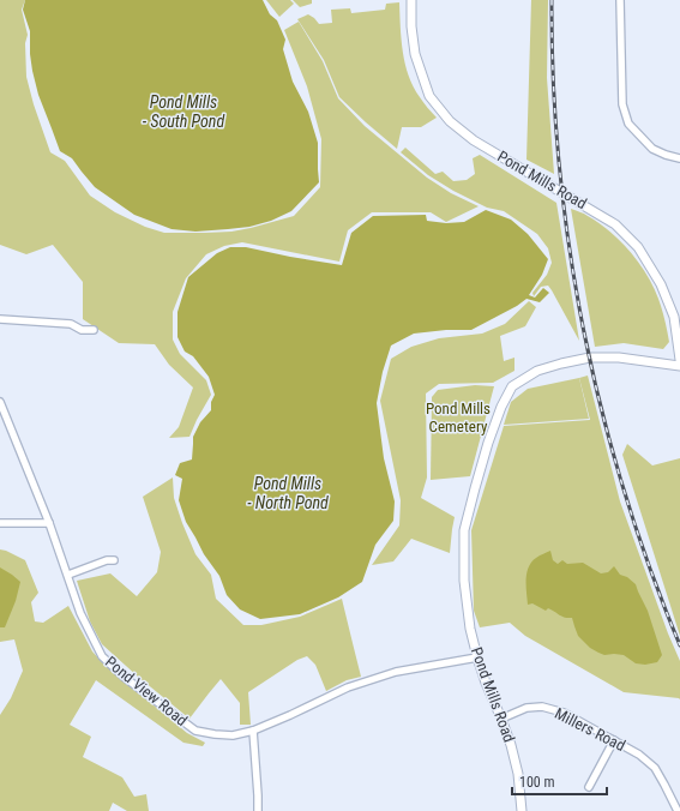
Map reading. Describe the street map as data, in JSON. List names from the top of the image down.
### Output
{
  "streets": {
    "main road": ["Pond Mills Road"],
    "street": ["Pond View Road", "Millers Road"]
  },
  "crossings": [
    ["Pond Mills Road", "Pond View Road"],
    ["Pond Mills Road", "Millers Road"]
  ],
  "water": ["Pond Mills - South Pond", "Pond Mills - North Pond"],
  "parks": ["Pond Mills Cemetery"],
  "scale_bar": "100 m"
}
